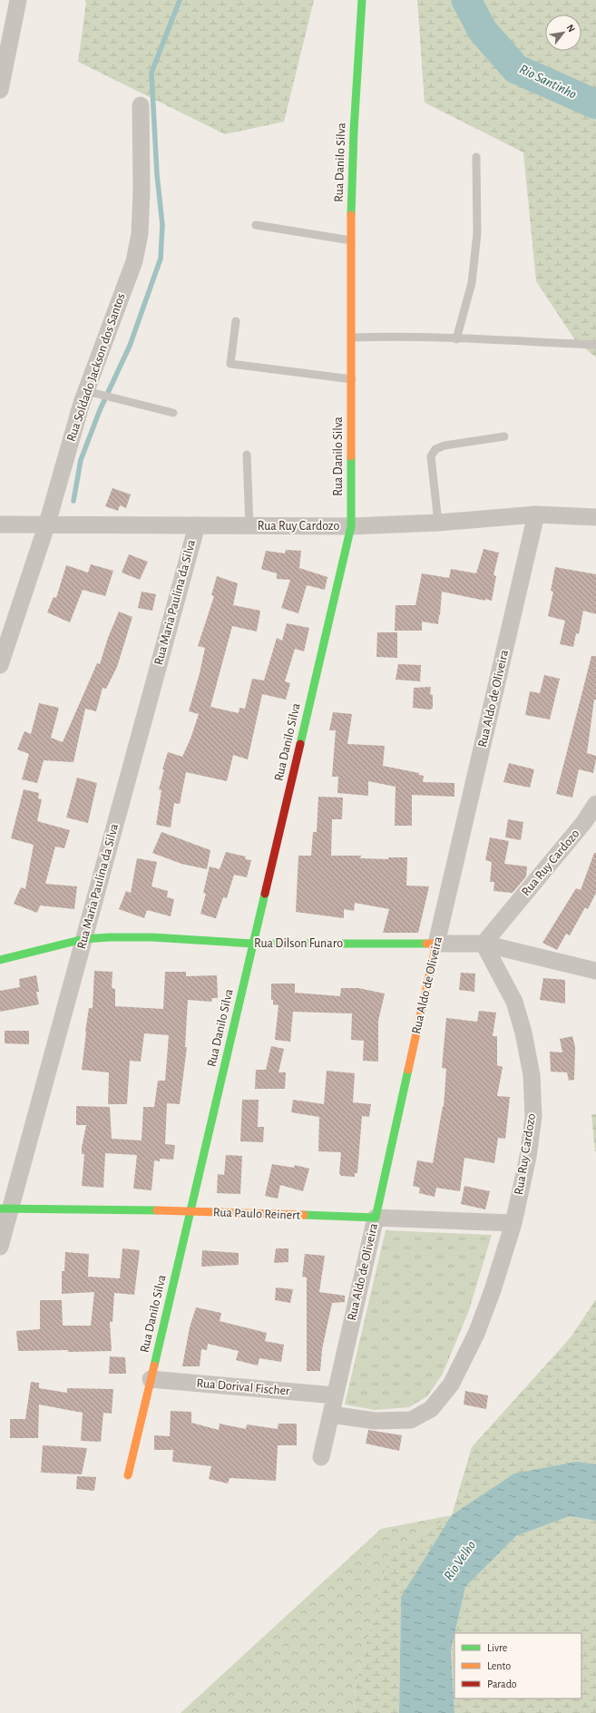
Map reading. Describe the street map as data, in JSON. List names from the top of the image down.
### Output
{
  "streets": {
    "street": [
      "Rua Danilo Silva",
      "Rua Soldado Jackson dos Santos",
      "Rua Ruy Cardozo",
      "Rua Maria Paulina da Silva",
      "Rua Aldo de Oliveira",
      "Rua Dilson Funaro",
      "Rua Paulo Reinert",
      "Rua Dorival Fischer"
    ]
  },
  "crossings": [
    ["Rua Danilo Silva", "Rua Ruy Cardozo"],
    ["Rua Danilo Silva", "Rua Dilson Funaro"],
    ["Rua Danilo Silva", "Rua Paulo Reinert"],
    ["Rua Danilo Silva", "Rua Dorival Fischer"],
    ["Rua Soldado Jackson dos Santos", "Rua Ruy Cardozo"],
    ["Rua Ruy Cardozo", "Rua Maria Paulina da Silva"],
    ["Rua Ruy Cardozo", "Rua Aldo de Oliveira"],
    ["Rua Ruy Cardozo", "Rua Dilson Funaro"],
    ["Rua Ruy Cardozo", "Rua Paulo Reinert"],
    ["Rua Maria Paulina da Silva", "Rua Dilson Funaro"],
    ["Rua Maria Paulina da Silva", "Rua Paulo Reinert"],
    ["Rua Aldo de Oliveira", "Rua Dilson Funaro"],
    ["Rua Aldo de Oliveira", "Rua Paulo Reinert"],
    ["Rua Aldo de Oliveira", "Rua Dorival Fischer"]
  ],
  "water": ["Rio Santinho", "Rio Velho"],
  "legend": ["Livre", "Lento", "Parado"],
  "north": "top right"
}
